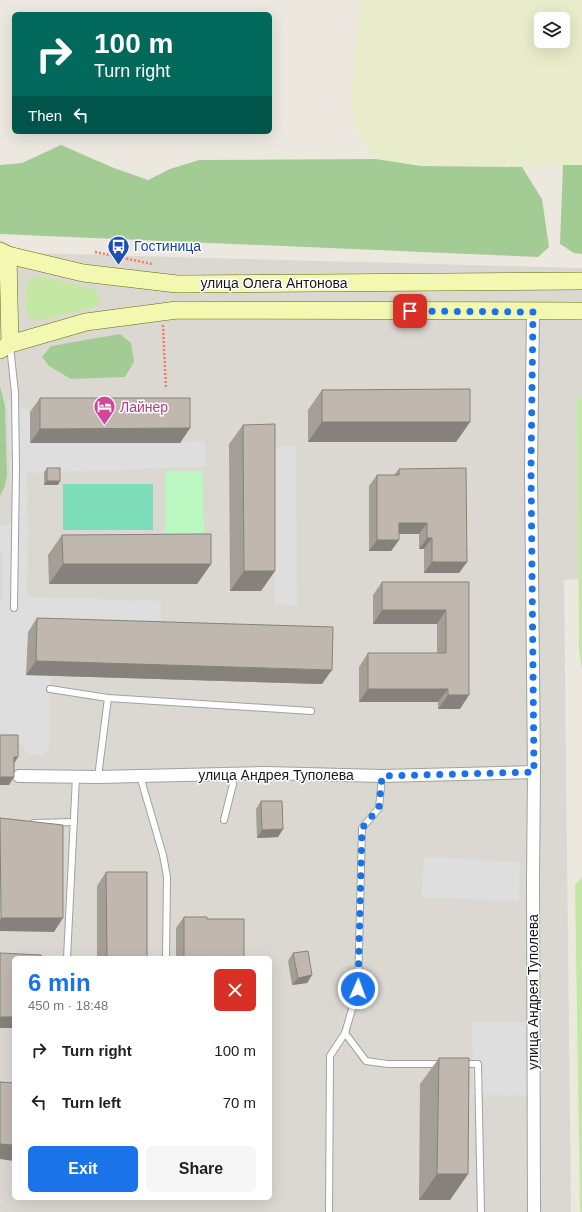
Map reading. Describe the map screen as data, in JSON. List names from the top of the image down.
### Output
{
  "streets": {
    "street": ["улица Олега Антонова", "улица Андрея Туполева"]
  },
  "crossings": [
    ["улица Олега Антонова", "улица Андрея Туполева"]
  ],
  "places": {
    "bus stop": ["Гостиница"],
    "hotel": ["Лайнер"]
  },
  "page": {
    "turn": ["100 m", "Turn right"],
    "then": "Then",
    "heading": ["6 min", "450 m · 18:48"],
    "list": [
      {
        "name": "Turn right",
        "value": "100 m"
      },
      {
        "name": "Turn left",
        "value": "70 m"
      }
    ],
    "buttons": ["Exit", "Share"]
  }
}
